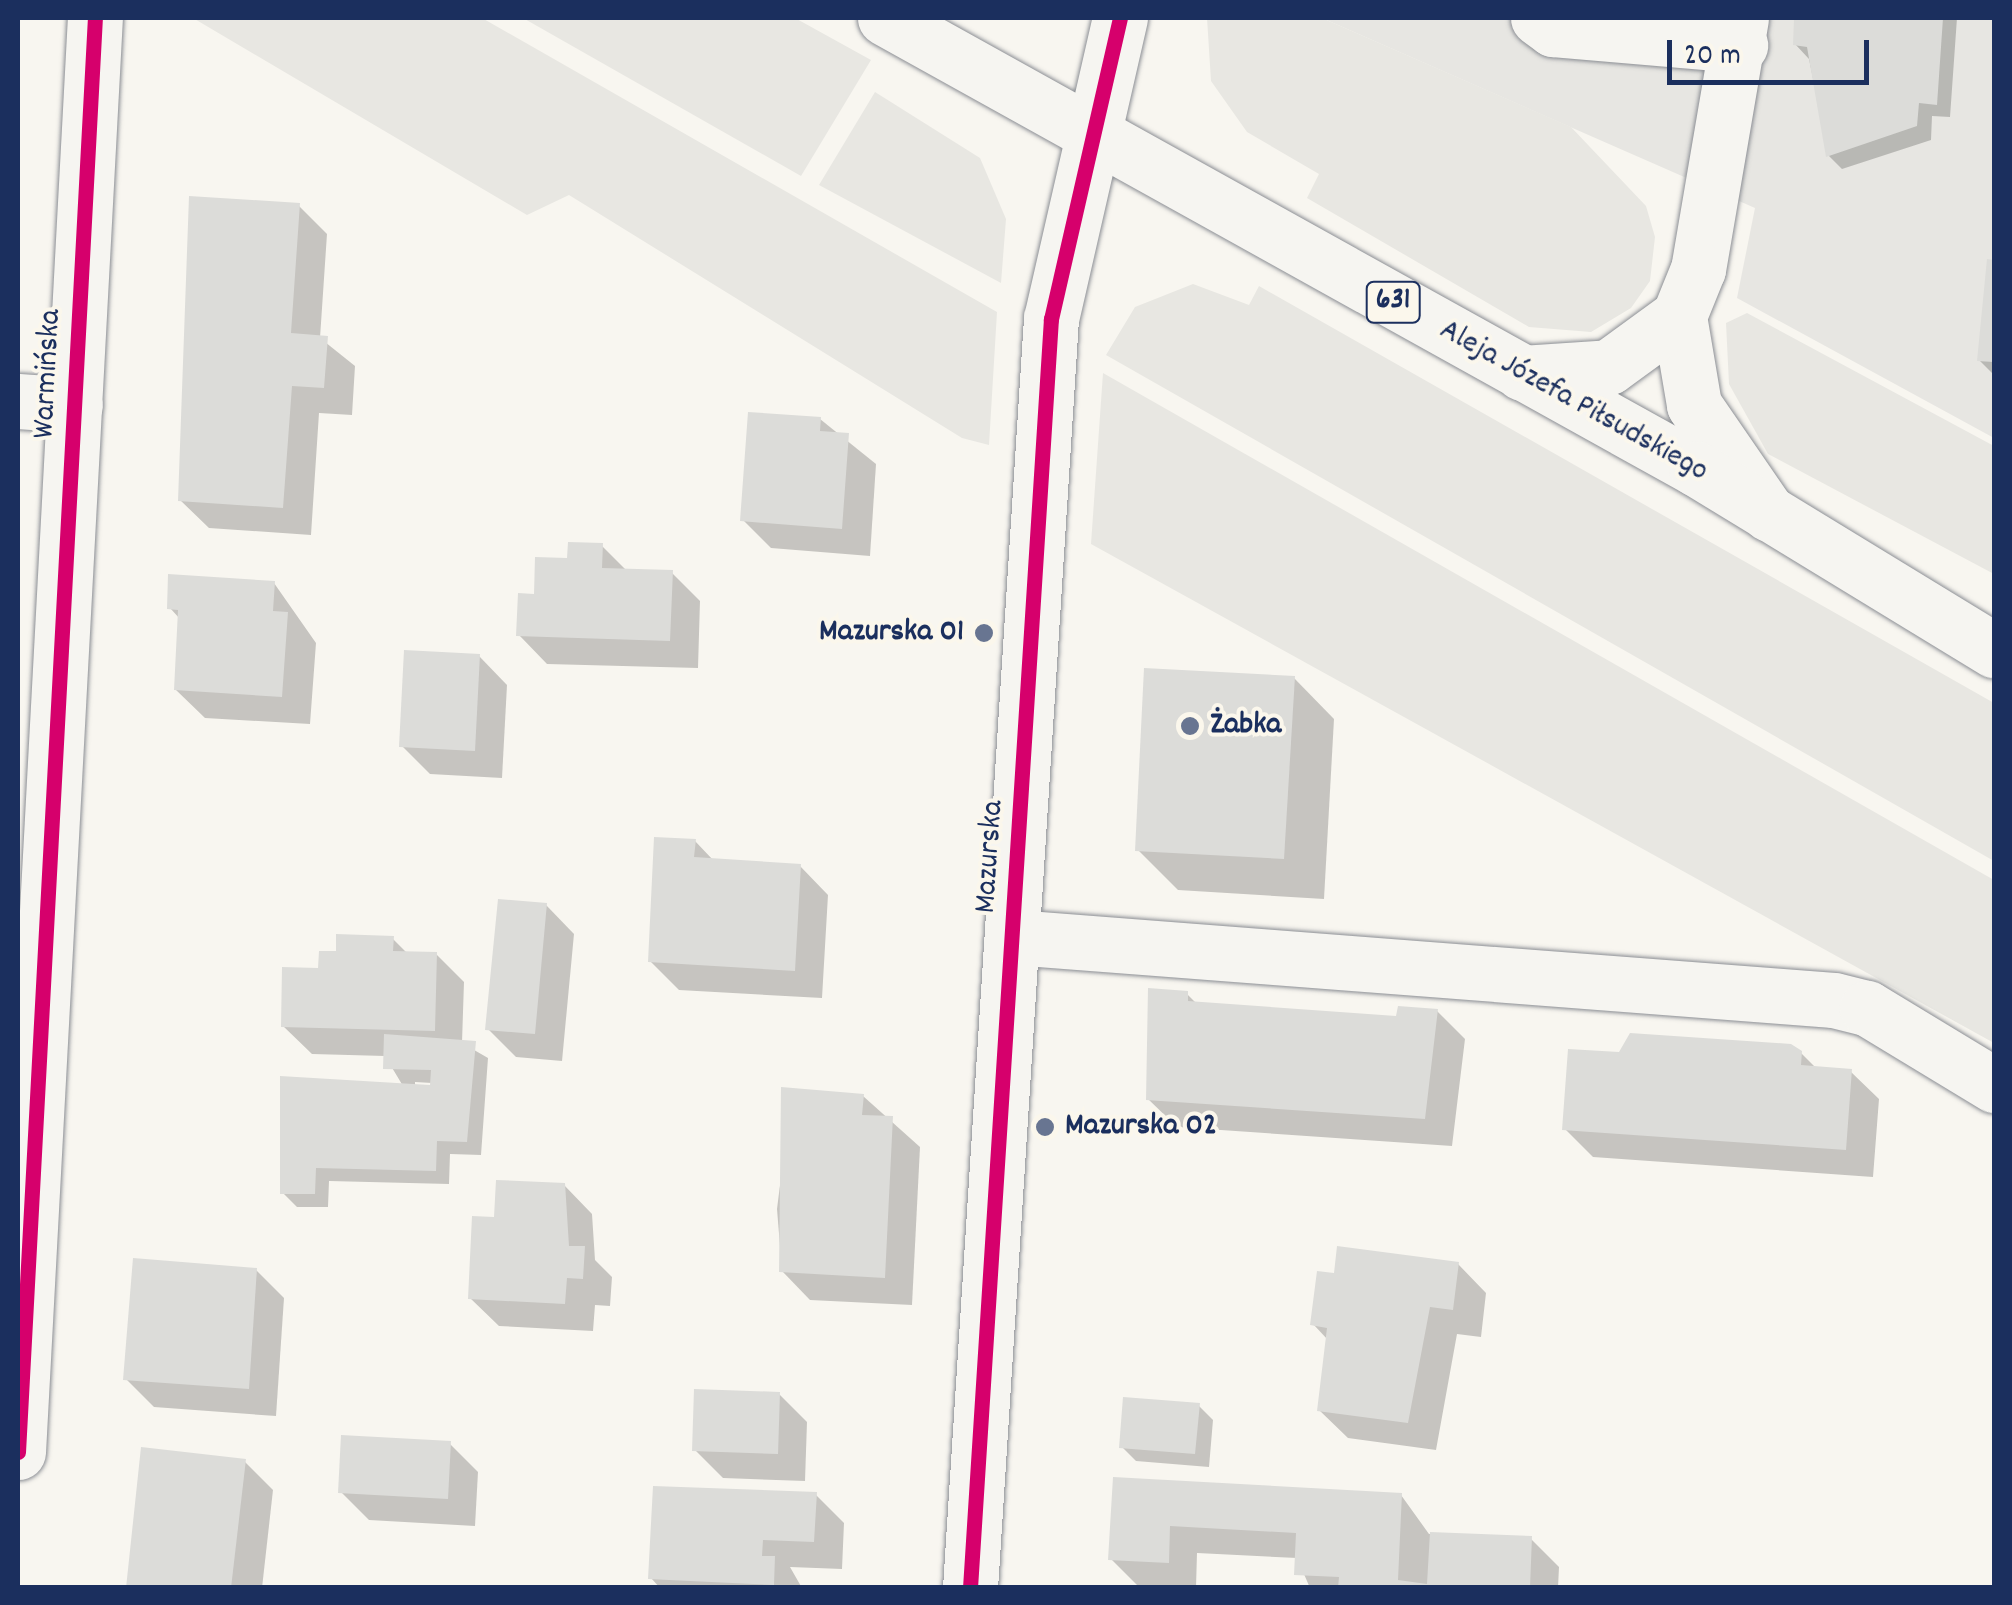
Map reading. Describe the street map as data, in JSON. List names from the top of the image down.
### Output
{
  "streets": {
    "street": [
      "631",
      "Warmińska",
      "Aleja Józefa Piłsudskiego",
      "Mazurska"
    ]
  },
  "crossings": [
    ["Aleja Józefa Piłsudskiego", "Mazurska"]
  ],
  "places": ["Mazurska 01", "Żabka", "Mazurska 02"],
  "scale_bar": "20 m"
}
